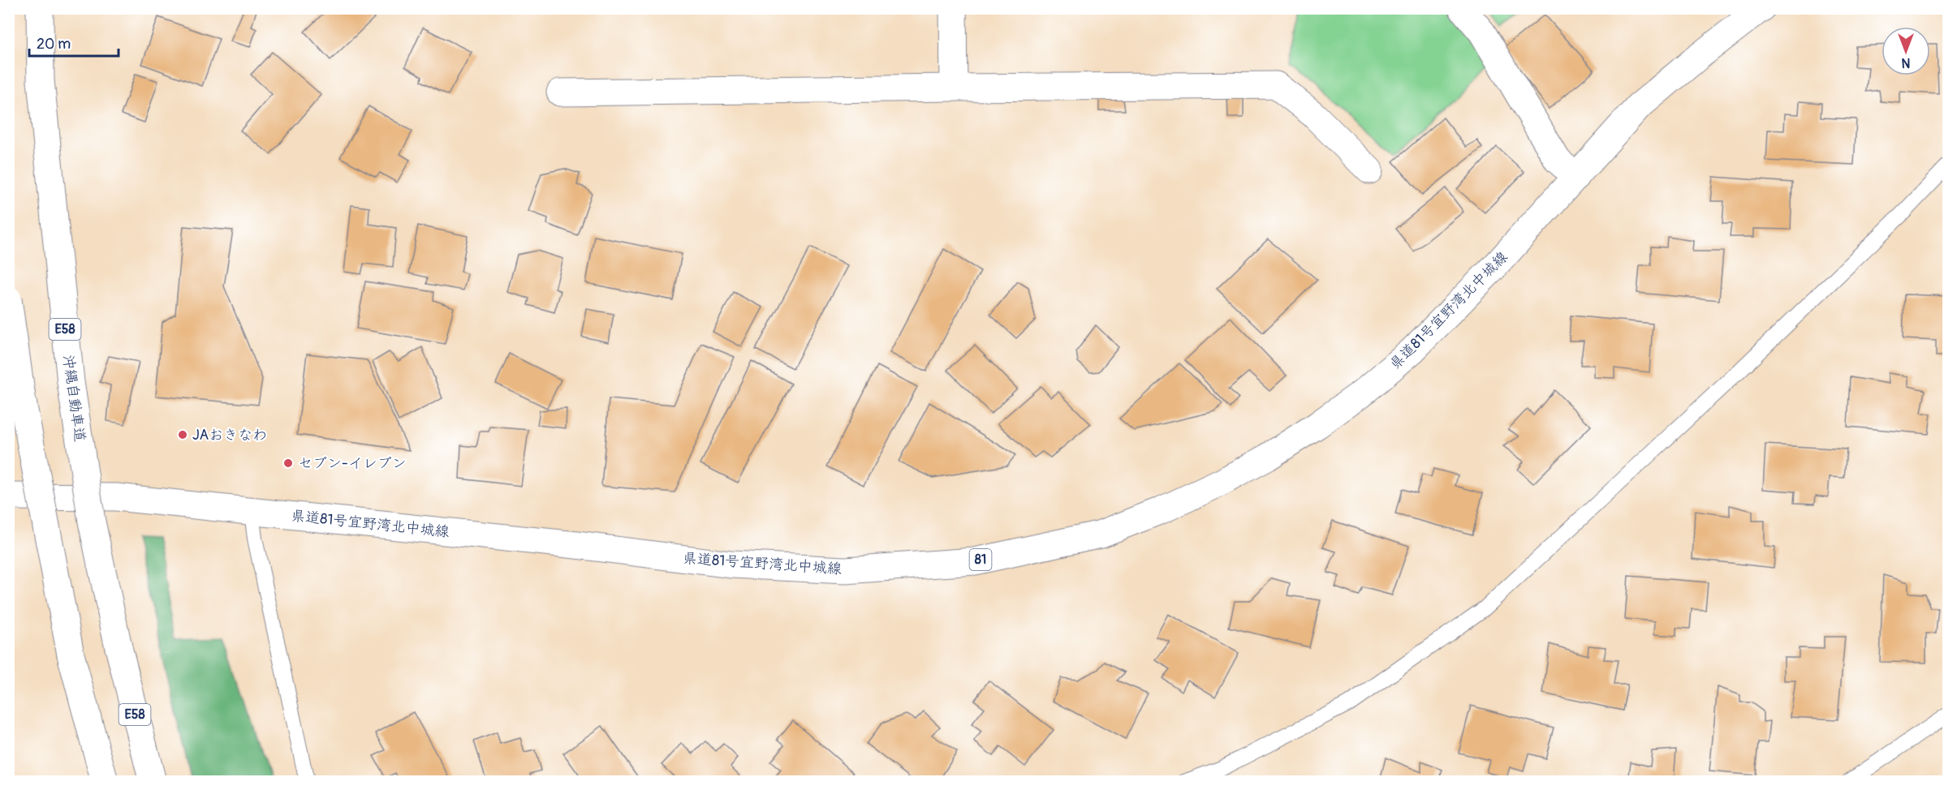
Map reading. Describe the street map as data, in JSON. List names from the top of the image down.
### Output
{
  "streets": {
    "main road": [
      "県道81号宜野湾北中城線",
      "E58",
      "沖縄自動車道",
      "81"
    ]
  },
  "places": ["JAおきなわ", "セブン-イレブン"],
  "scale_bar": "20 m",
  "north": "bottom"
}
